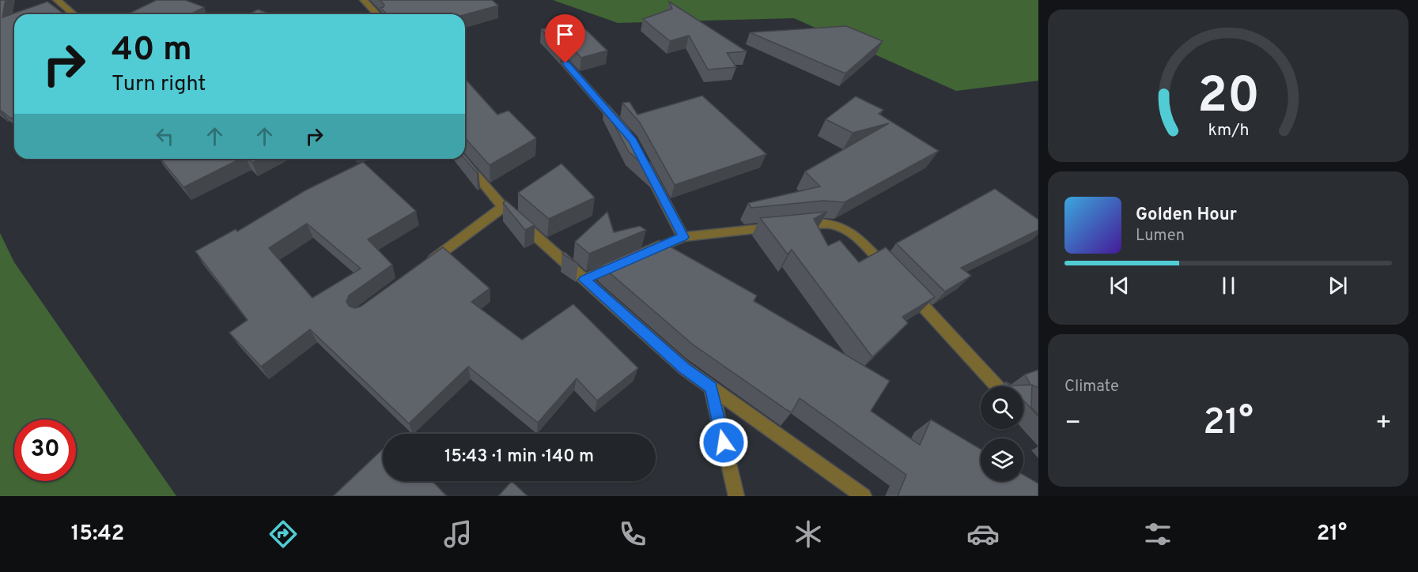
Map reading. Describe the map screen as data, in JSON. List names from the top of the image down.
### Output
{
  "page": {
    "turn": ["40 m", "Turn right"],
    "song": ["Golden Hour", "Lumen"],
    "tile": "Climate",
    "heat": ["−", "21°", "+"],
    "limit": "30",
    "trip": "15:43 · 1 min · 140 m",
    "tabs": ["15:42", "21°"],
    "gauge": ["20", "km/h"]
  }
}
